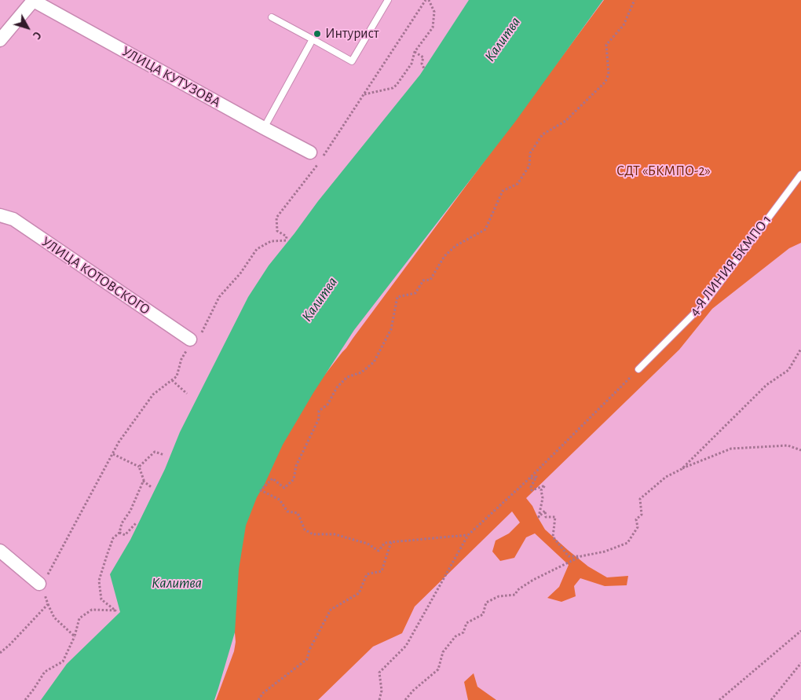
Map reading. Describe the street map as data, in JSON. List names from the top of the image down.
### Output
{
  "streets": {
    "street": ["УЛИЦА КУТУЗОВА", "УЛИЦА КОТОВСКОГО"],
    "lane": ["4-Я ЛИНИЯ БКМПО 1"]
  },
  "water": ["Калитва"],
  "parks": ["СДТ «БКМПО-2»"],
  "places": ["Интурист"],
  "north": "bottom right"
}
